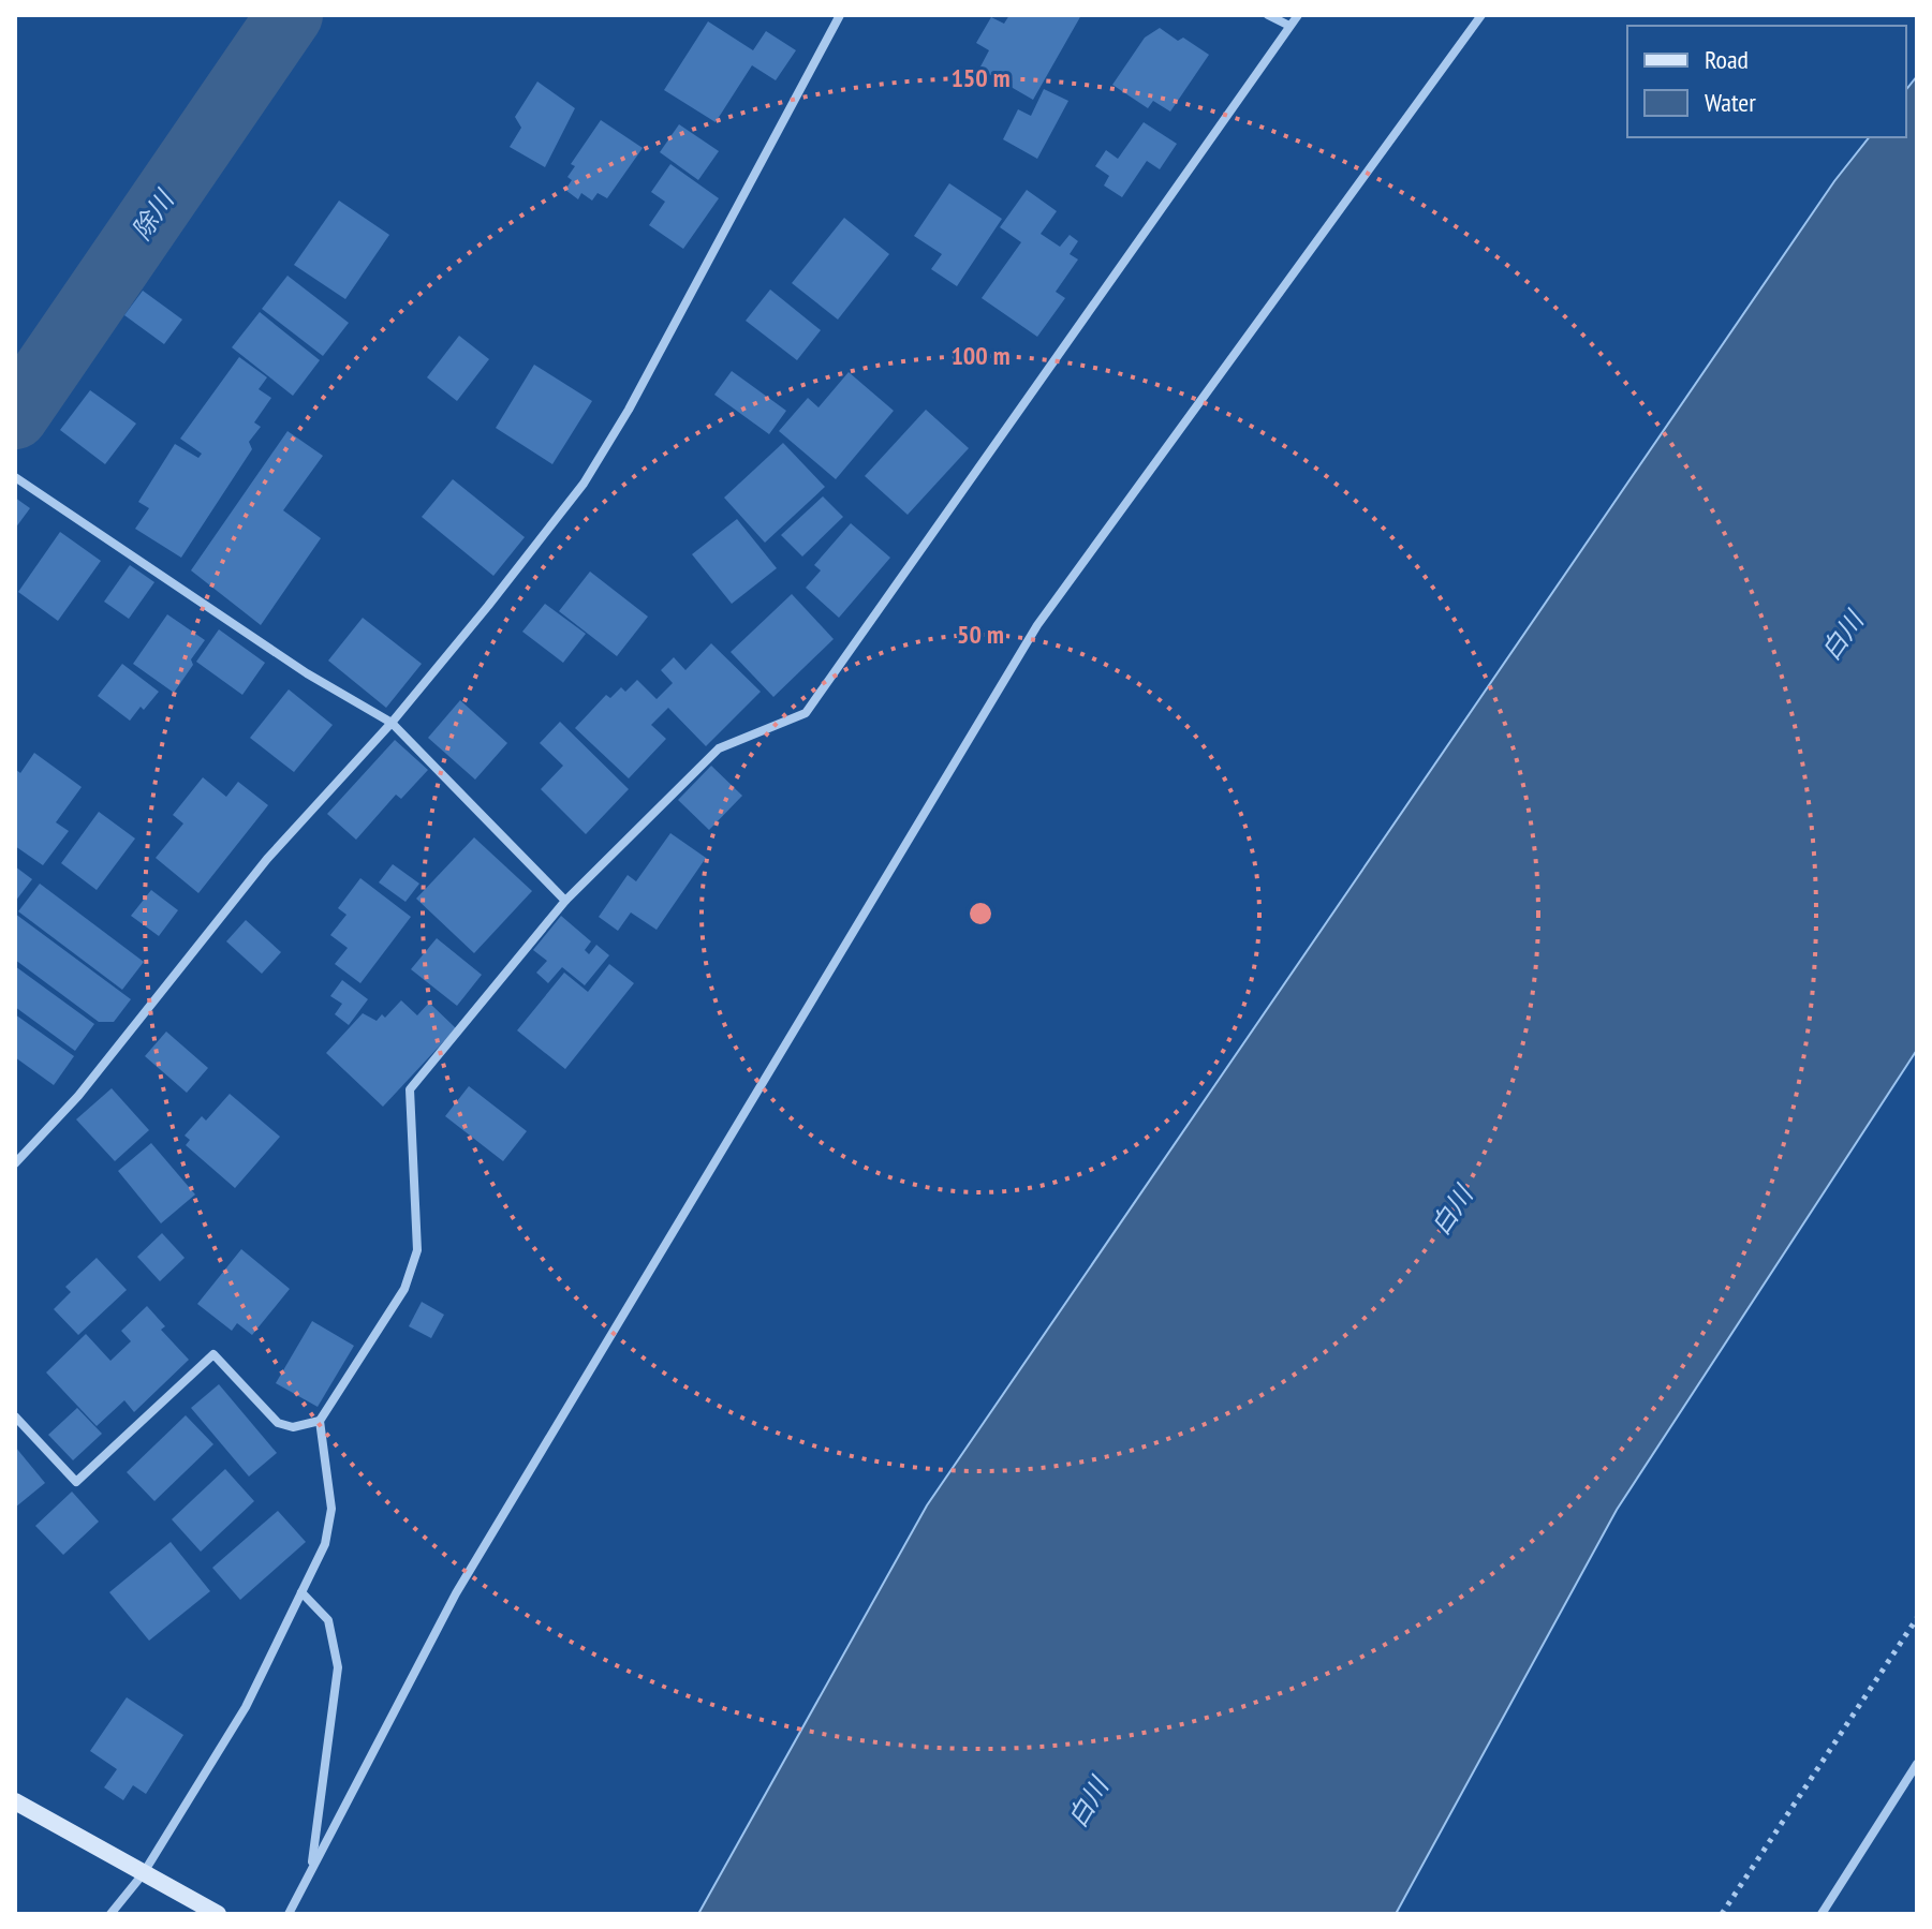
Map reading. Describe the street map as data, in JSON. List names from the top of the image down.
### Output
{
  "water": ["除川", "白川"],
  "legend": ["Road", "Water"],
  "rings": ["150 m", "100 m", "50 m"]
}
